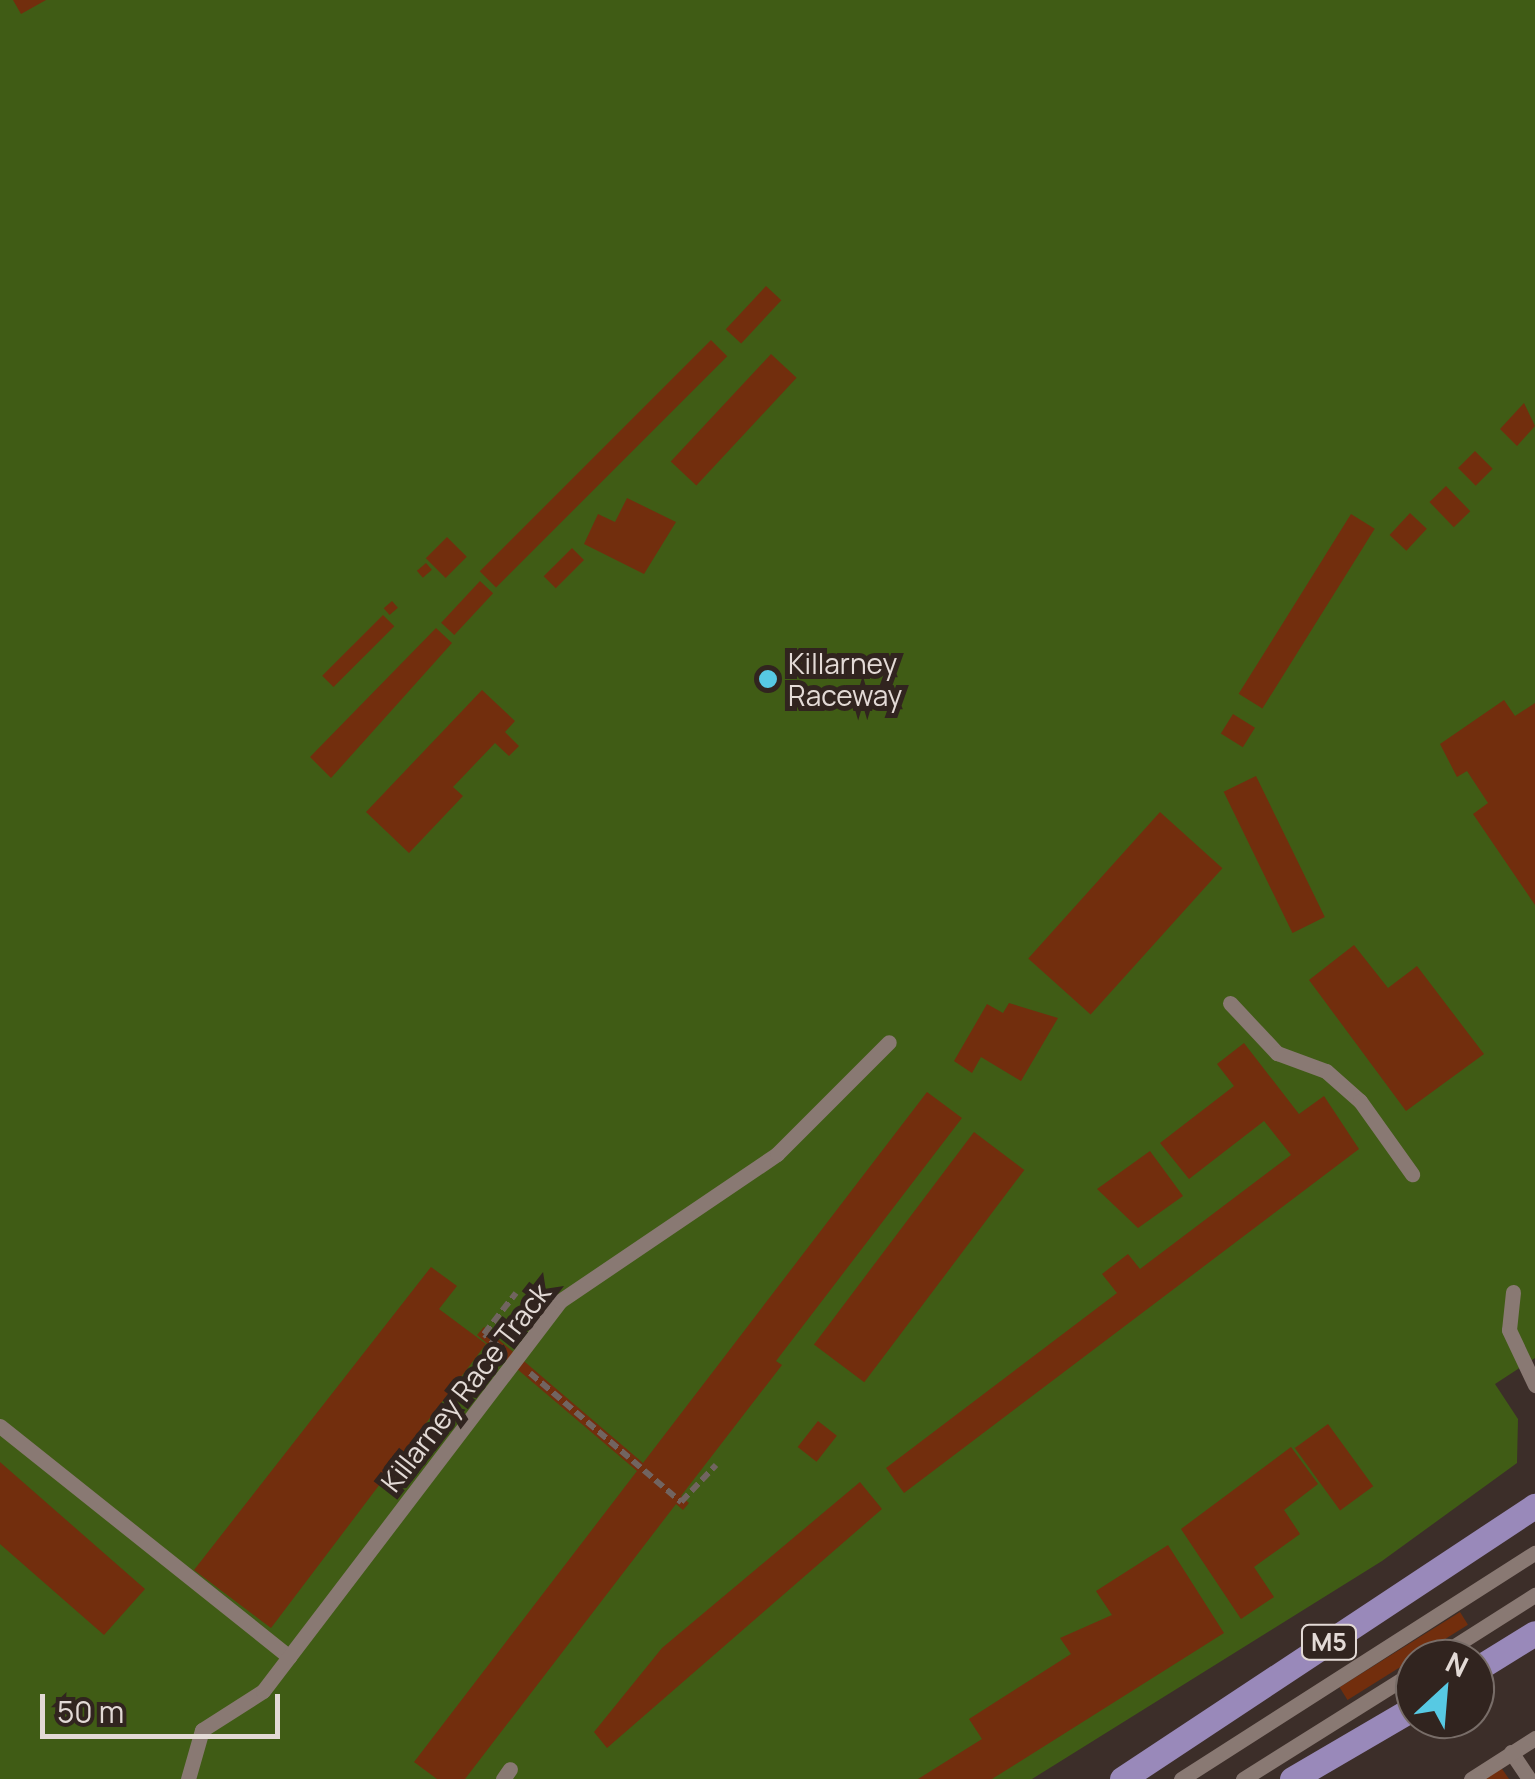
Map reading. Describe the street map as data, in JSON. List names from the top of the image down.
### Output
{
  "streets": {
    "main road": ["M5"],
    "lane": ["Killarney Race Track"]
  },
  "places": ["Killarney Raceway"],
  "scale_bar": "50 m",
  "north": "top right"
}
